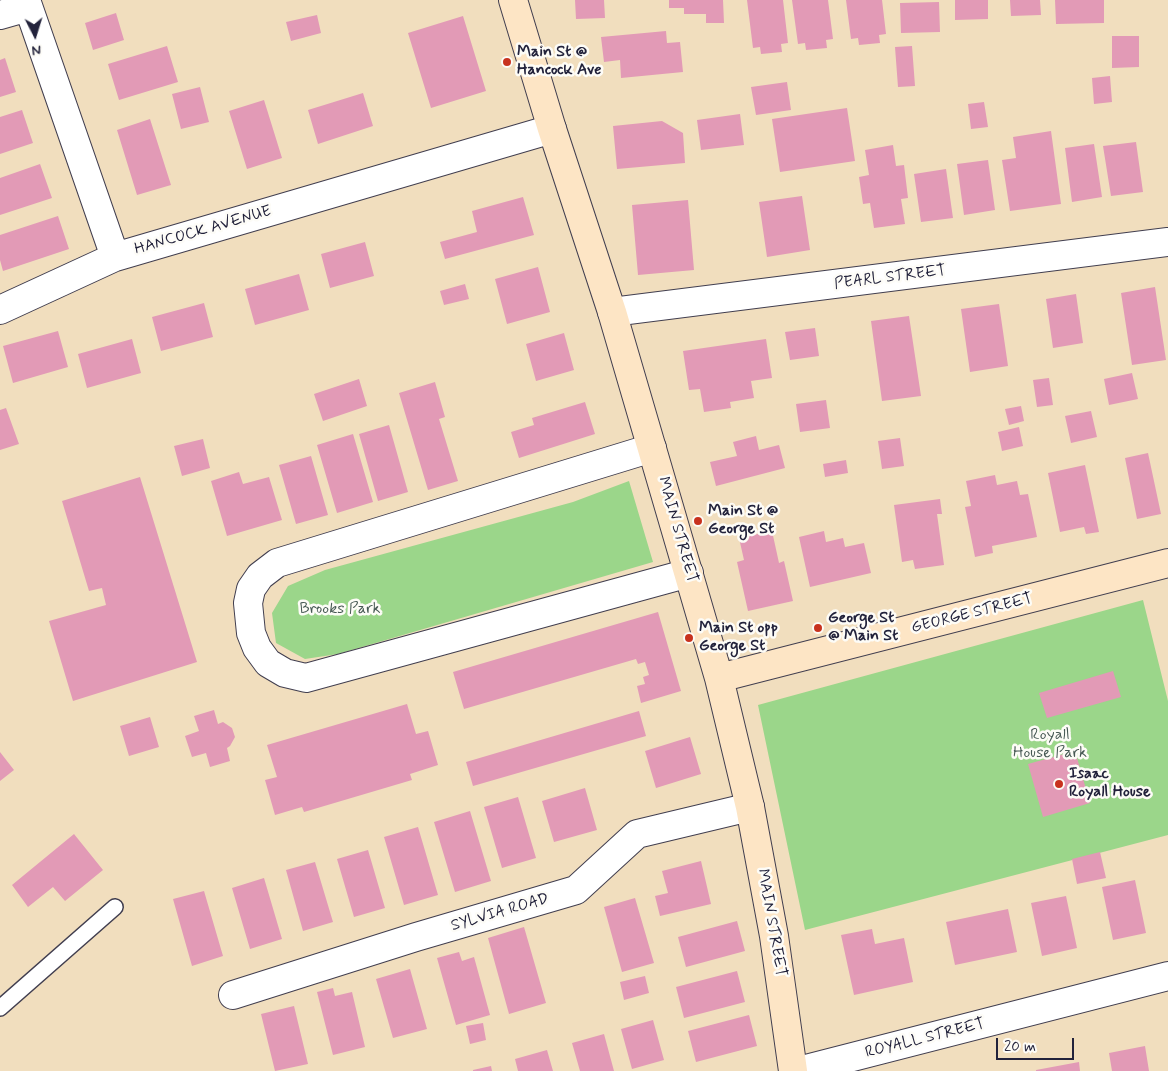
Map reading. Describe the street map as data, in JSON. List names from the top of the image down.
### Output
{
  "streets": {
    "main road": ["MAIN STREET", "GEORGE STREET"],
    "street": [
      "HANCOCK AVENUE",
      "PEARL STREET",
      "SYLVIA ROAD",
      "ROYALL STREET"
    ]
  },
  "crossings": [
    ["HANCOCK AVENUE", "MAIN STREET"],
    ["PEARL STREET", "MAIN STREET"],
    ["MAIN STREET", "GEORGE STREET"],
    ["MAIN STREET", "SYLVIA ROAD"]
  ],
  "parks": ["Brooks Park", "Royall House Park"],
  "places": [
    "Main St @ Hancock Ave",
    "Main St @ George St",
    "George St @ Main St",
    "Main St opp George St",
    "Isaac Royall House"
  ],
  "scale_bar": "20 m",
  "north": "bottom"
}
